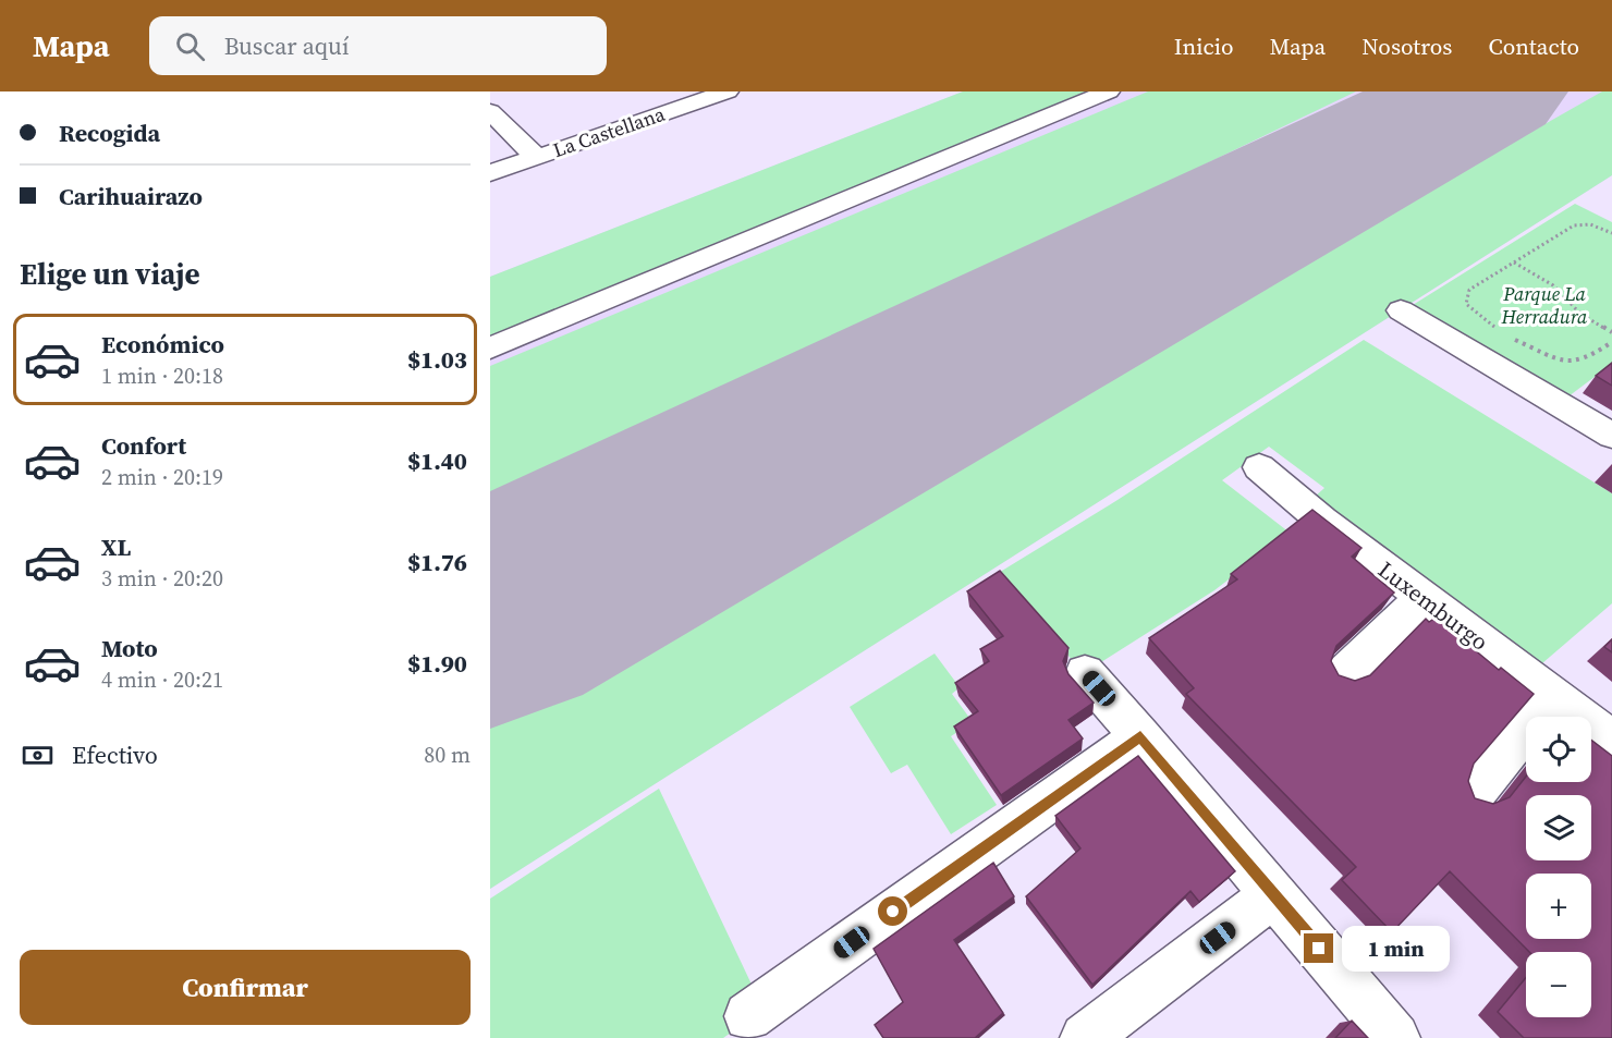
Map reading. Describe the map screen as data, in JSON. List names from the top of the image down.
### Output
{
  "streets": {
    "street": ["La Castellana", "Luxemburgo"]
  },
  "parks": ["Parque La Herradura"],
  "page": {
    "header": "Mapa",
    "search": "Buscar aquí",
    "nav": [
      "Inicio",
      "Mapa",
      "Nosotros",
      "Contacto"
    ],
    "banner": ["Recogida", "Carihuairazo"],
    "heading": "Elige un viaje",
    "list": [
      {
        "name": "Económico",
        "note": "1 min · 20:18",
        "value": "$1.03"
      },
      {
        "name": "Confort",
        "note": "2 min · 20:19",
        "value": "$1.40"
      },
      {
        "name": "XL",
        "note": "3 min · 20:20",
        "value": "$1.76"
      },
      {
        "name": "Moto",
        "note": "4 min · 20:21",
        "value": "$1.90"
      }
    ],
    "map_buttons": ["+", "−"],
    "pay": ["Efectivo", "80 m"],
    "bubble": "1 min",
    "buttons": "Confirmar"
  }
}
